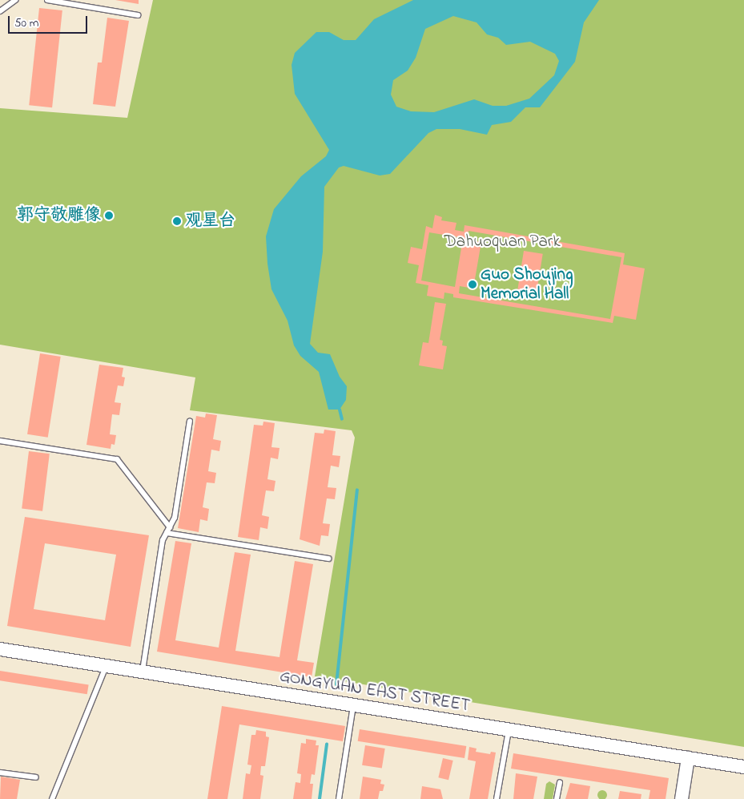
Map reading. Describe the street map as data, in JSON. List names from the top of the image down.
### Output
{
  "streets": {
    "street": ["GONGYUAN EAST STREET"]
  },
  "parks": ["Dahuoquan Park"],
  "places": ["郭守敬雕像", "观星台", "Guo Shoujing Memorial Hall"],
  "scale_bar": "50 m"
}
